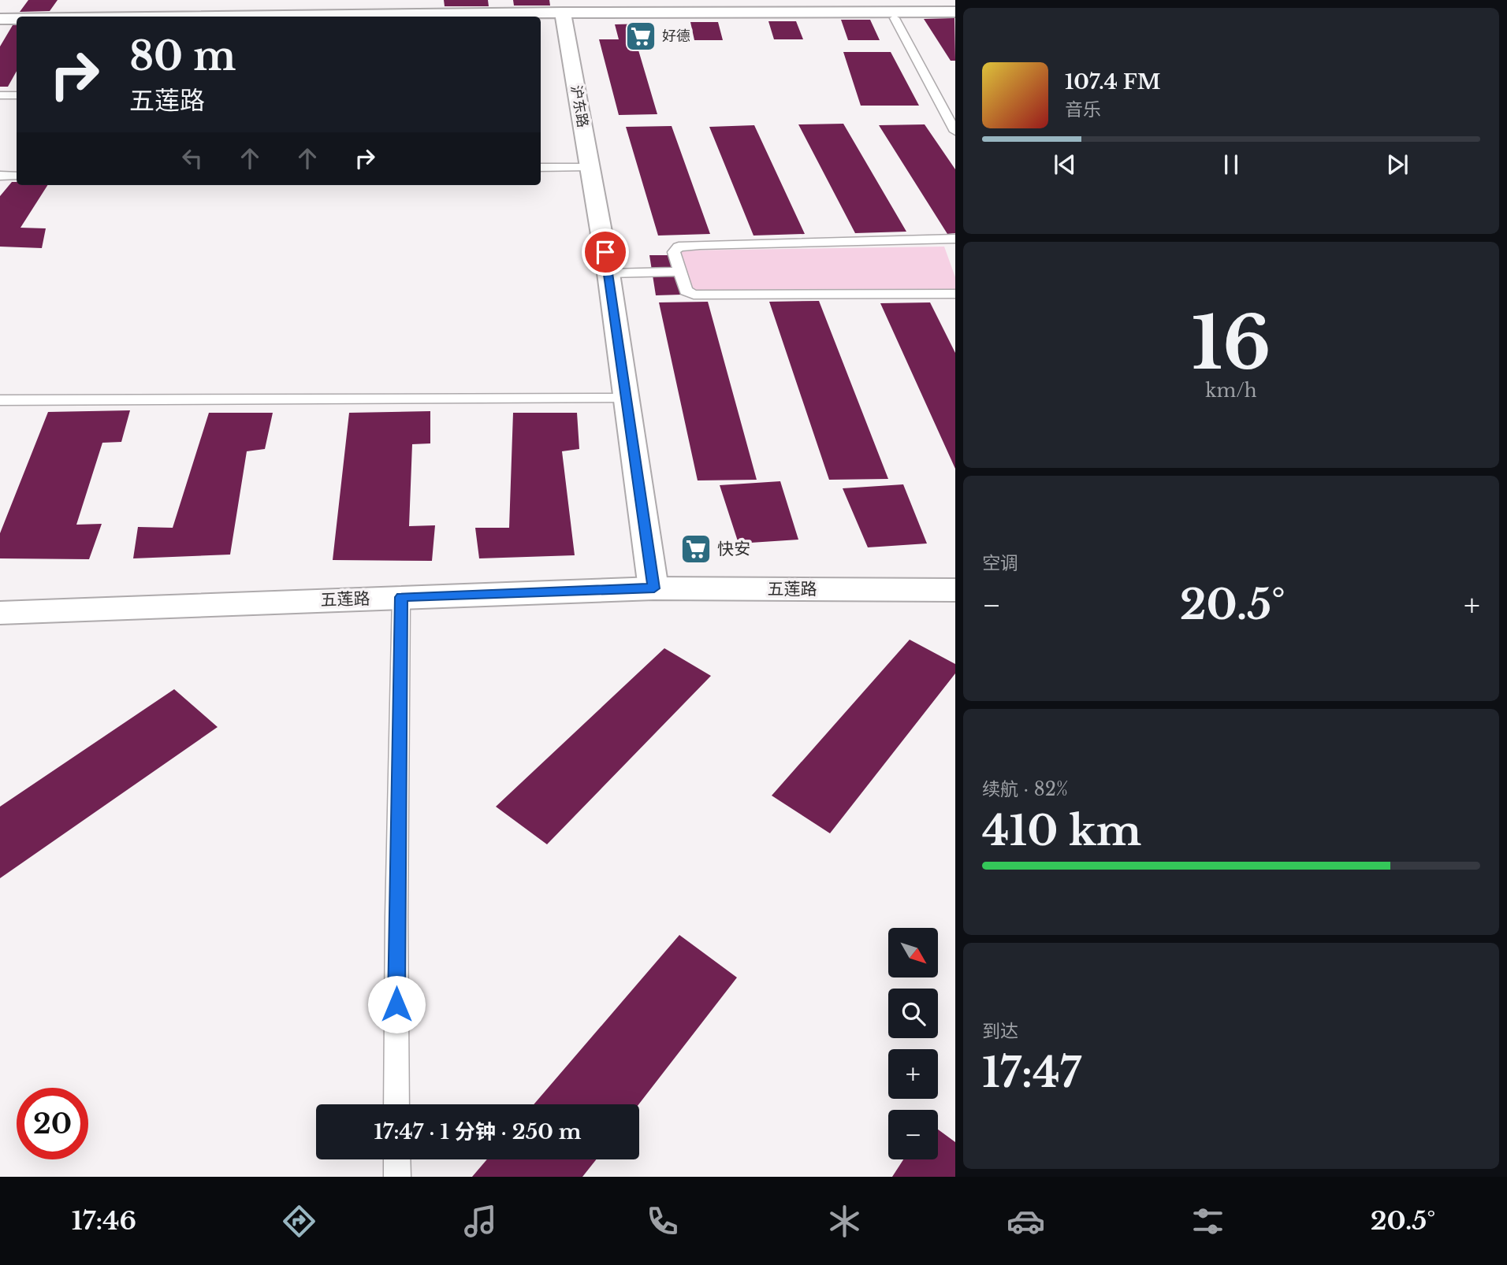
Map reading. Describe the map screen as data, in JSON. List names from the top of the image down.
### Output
{
  "streets": {
    "street": ["沪东路", "五莲路"]
  },
  "crossings": [
    ["沪东路", "五莲路"]
  ],
  "places": {
    "supermarket": ["好德", "快安"]
  },
  "north": "bottom right",
  "page": {
    "turn": ["80 m", "五莲路"],
    "song": ["107.4 FM", "音乐"],
    "tile": [
      ["16", "km/h"],
      "空调",
      ["续航 · 82%", "410 km"],
      ["到达", "17:47"]
    ],
    "heat": ["−", "20.5°", "+"],
    "map_buttons": ["+", "−"],
    "limit": "20",
    "trip": "17:47 · 1 分钟 · 250 m",
    "tabs": ["17:46", "20.5°"]
  }
}
